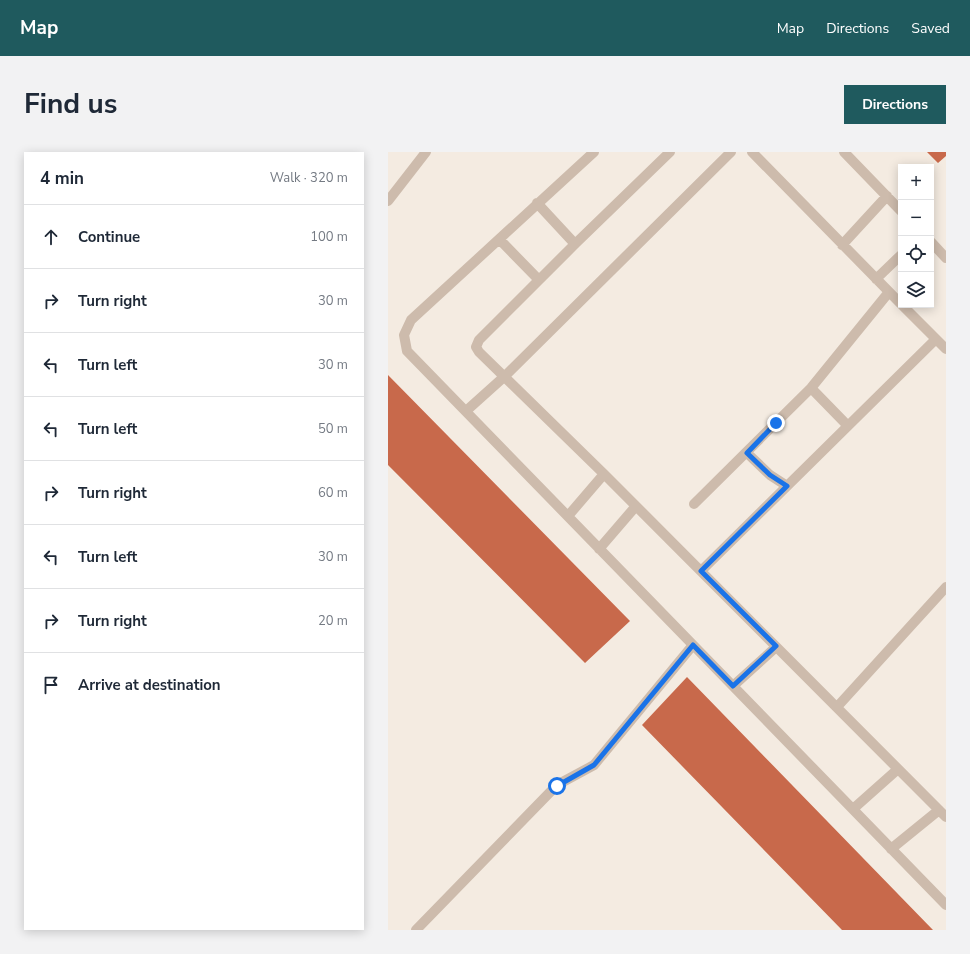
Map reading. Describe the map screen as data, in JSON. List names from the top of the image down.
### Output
{
  "page": {
    "header": "Map",
    "nav": ["Map", "Directions", "Saved"],
    "title": "Find us",
    "buttons": "Directions",
    "heading": ["4 min", "Walk · 320 m"],
    "map_buttons": ["+", "−"],
    "list": [
      ["Continue", "100 m"],
      ["Turn right", "30 m"],
      ["Turn left", "30 m"],
      ["Turn left", "50 m"],
      ["Turn right", "60 m"],
      ["Turn left", "30 m"],
      ["Turn right", "20 m"],
      "Arrive at destination"
    ]
  }
}
